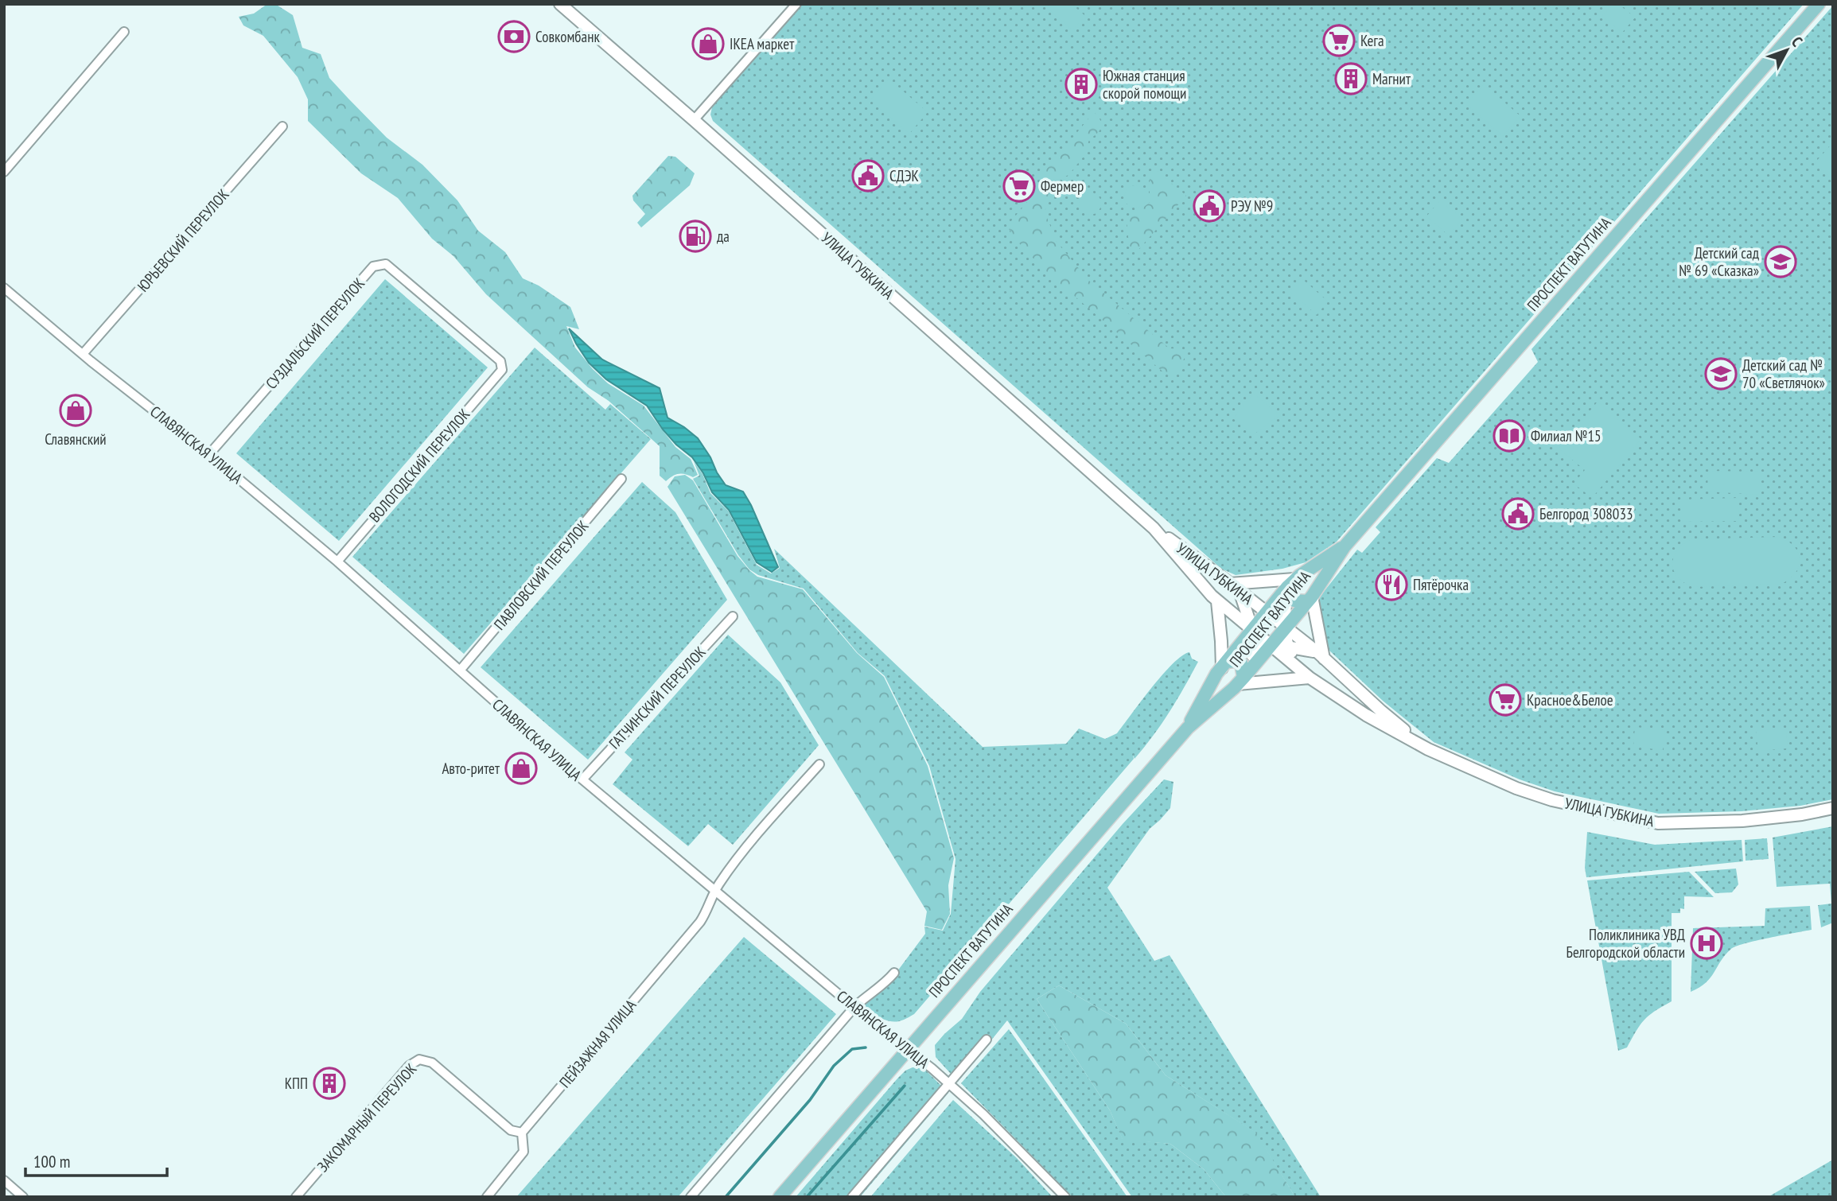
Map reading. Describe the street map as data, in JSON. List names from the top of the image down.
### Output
{
  "streets": {
    "main road": ["ПРОСПЕКТ ВАТУТИНА", "УЛИЦА ГУБКИНА"],
    "street": [
      "ЮРЬЕВСКИЙ ПЕРЕУЛОК",
      "СУЗДАЛЬСКИЙ ПЕРЕУЛОК",
      "СЛАВЯНСКАЯ УЛИЦА",
      "ВОЛОГОДСКИЙ ПЕРЕУЛОК",
      "ПАВЛОВСКИЙ ПЕРЕУЛОК",
      "ГАТЧИНСКИЙ ПЕРЕУЛОК",
      "ПЕЙЗАЖНАЯ УЛИЦА",
      "ЗАКОМАРНЫЙ ПЕРЕУЛОК"
    ]
  },
  "crossings": [
    ["ЮРЬЕВСКИЙ ПЕРЕУЛОК", "СЛАВЯНСКАЯ УЛИЦА"],
    ["ПРОСПЕКТ ВАТУТИНА", "УЛИЦА ГУБКИНА"],
    ["ПРОСПЕКТ ВАТУТИНА", "СЛАВЯНСКАЯ УЛИЦА"],
    ["СУЗДАЛЬСКИЙ ПЕРЕУЛОК", "СЛАВЯНСКАЯ УЛИЦА"],
    ["СУЗДАЛЬСКИЙ ПЕРЕУЛОК", "ВОЛОГОДСКИЙ ПЕРЕУЛОК"],
    ["СЛАВЯНСКАЯ УЛИЦА", "ВОЛОГОДСКИЙ ПЕРЕУЛОК"],
    ["СЛАВЯНСКАЯ УЛИЦА", "ПАВЛОВСКИЙ ПЕРЕУЛОК"],
    ["СЛАВЯНСКАЯ УЛИЦА", "ГАТЧИНСКИЙ ПЕРЕУЛОК"],
    ["СЛАВЯНСКАЯ УЛИЦА", "ПЕЙЗАЖНАЯ УЛИЦА"],
    ["ПЕЙЗАЖНАЯ УЛИЦА", "ЗАКОМАРНЫЙ ПЕРЕУЛОК"]
  ],
  "places": {
    "bank": ["Совкомбанк"],
    "supermarket": ["Кега", "Фермер", "Красное&Белое"],
    "shop": ["IKEA маркет", "Славянский", "Авто-ритет"],
    "building": ["Магнит", "Южная станция скорой помощи", "КПП"],
    "public building": ["СДЭК", "РЭУ №9", "Белгород 308033"],
    "fuel station": ["да"],
    "school or university": ["Детский сад № 69 «Сказка»", "Детский сад № 70 «Светлячок»"],
    "library": ["Филиал №15"],
    "restaurant": ["Пятёрочка"],
    "hospital": ["Поликлиника УВД Белгородской области"]
  },
  "scale_bar": "100 m",
  "north": "top right"
}
